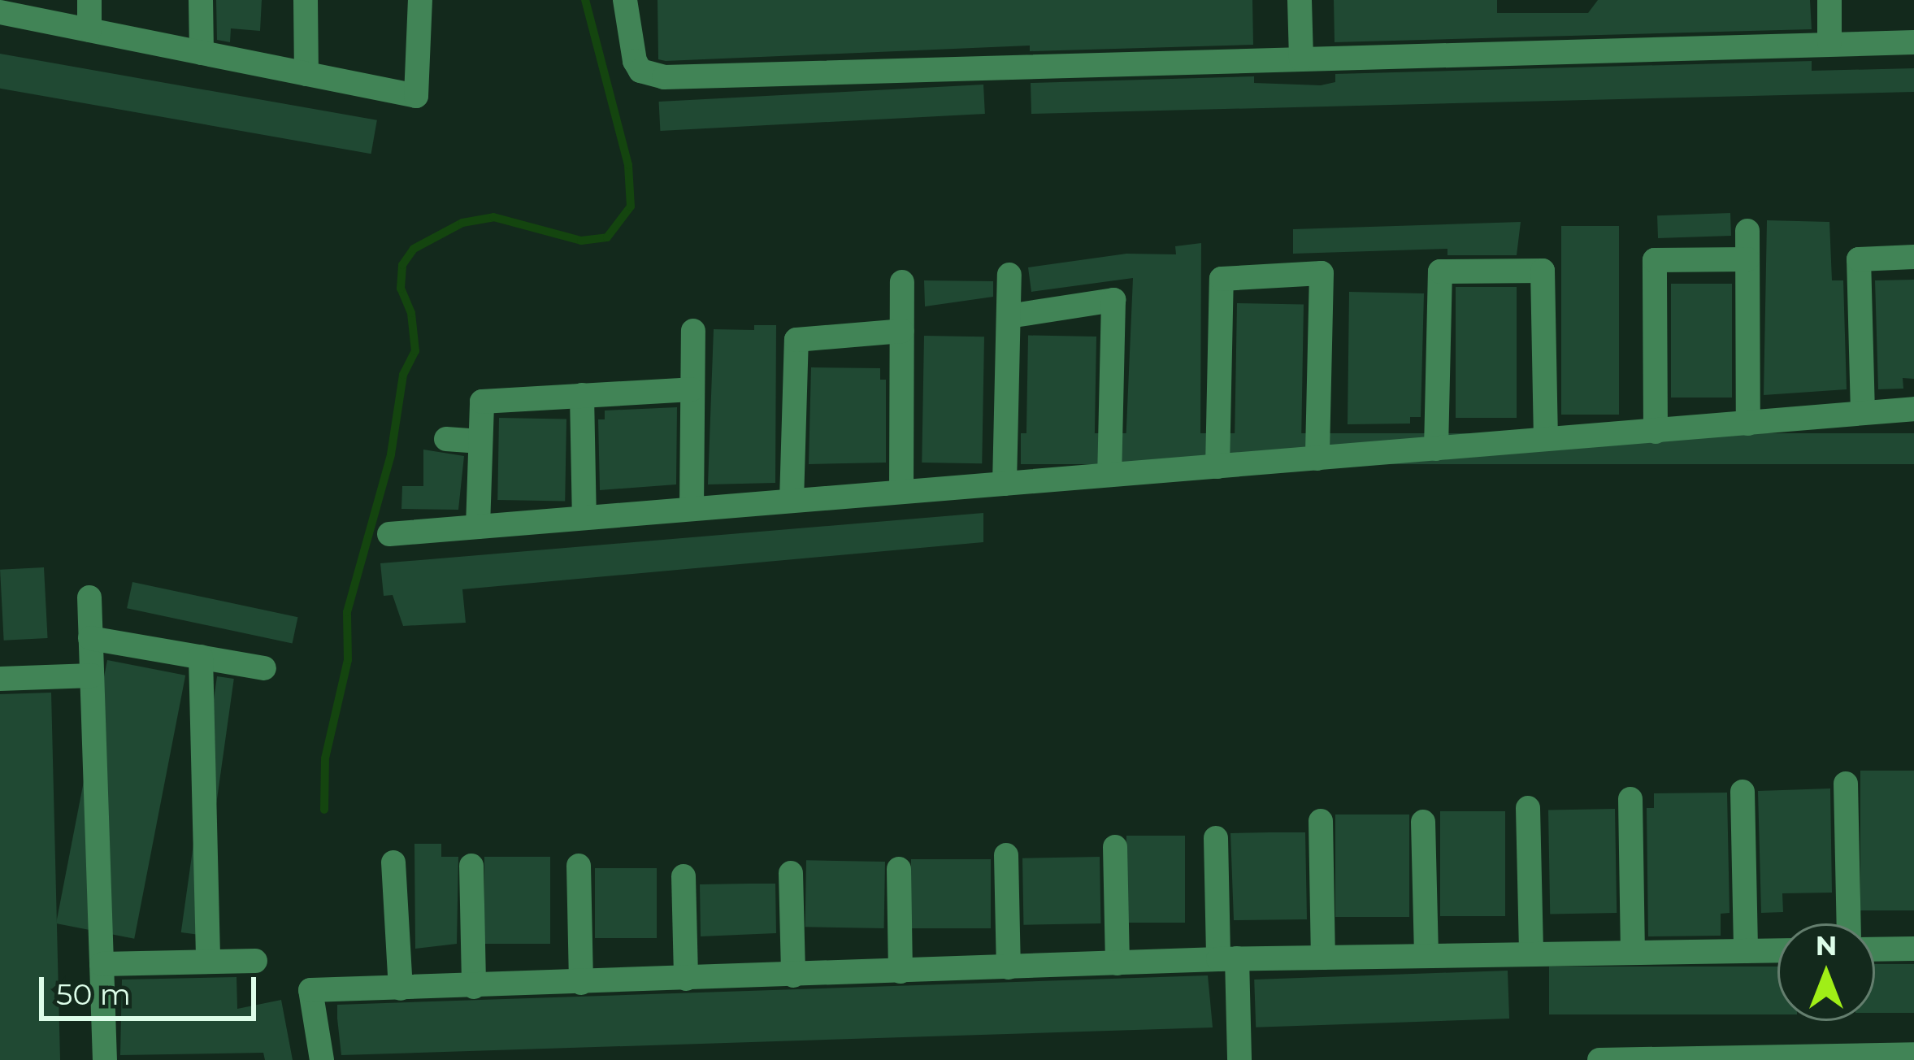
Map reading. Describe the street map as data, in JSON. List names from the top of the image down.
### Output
{
  "scale_bar": "50 m",
  "north": "top"
}
